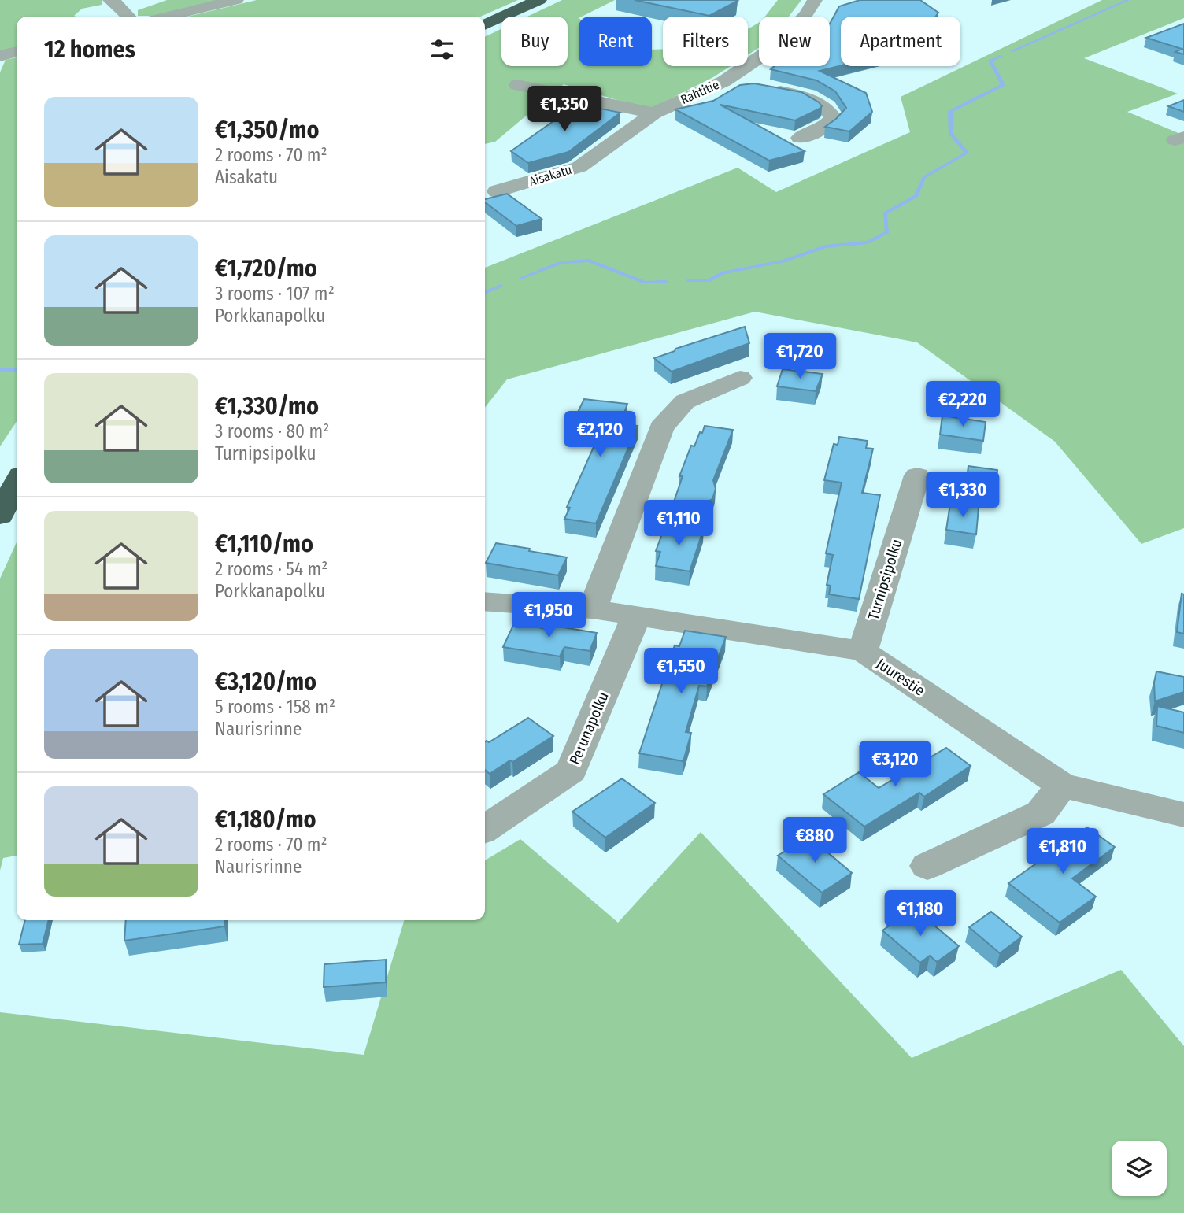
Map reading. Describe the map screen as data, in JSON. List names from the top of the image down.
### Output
{
  "streets": {
    "street": [
      "Rahtitie",
      "Aisakatu",
      "Turnipsipolku",
      "Juurestie",
      "Perunapolku"
    ]
  },
  "crossings": [
    ["Rahtitie", "Aisakatu"],
    ["Turnipsipolku", "Juurestie"],
    ["Juurestie", "Perunapolku"]
  ],
  "page": {
    "chip": [
      "Buy",
      "Rent",
      "Filters",
      "New",
      "Apartment"
    ],
    "heading": "12 homes",
    "list": [
      {
        "name": "€1,350/mo",
        "note": "2 rooms · 70 m² · Aisakatu"
      },
      {
        "name": "€1,720/mo",
        "note": "3 rooms · 107 m² · Porkkanapolku"
      },
      {
        "name": "€1,330/mo",
        "note": "3 rooms · 80 m² · Turnipsipolku"
      },
      {
        "name": "€1,110/mo",
        "note": "2 rooms · 54 m² · Porkkanapolku"
      },
      {
        "name": "€3,120/mo",
        "note": "5 rooms · 158 m² · Naurisrinne"
      },
      {
        "name": "€1,180/mo",
        "note": "2 rooms · 70 m² · Naurisrinne"
      }
    ],
    "price": [
      "€1,350",
      "€1,720",
      "€2,220",
      "€2,120",
      "€1,330",
      "€1,110",
      "€1,950",
      "€1,550",
      "€3,120",
      "€880",
      "€1,810",
      "€1,180"
    ]
  }
}
